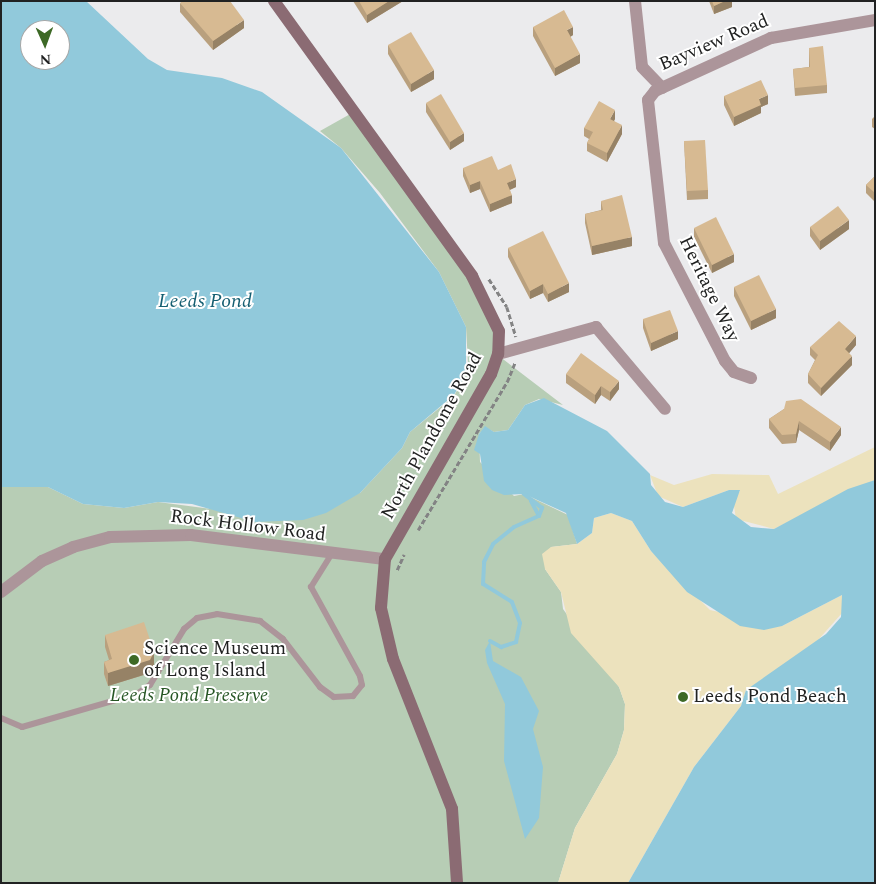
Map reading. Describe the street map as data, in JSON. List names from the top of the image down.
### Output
{
  "streets": {
    "main road": ["North Plandome Road"],
    "street": ["Bayview Road", "Heritage Way", "Rock Hollow Road"]
  },
  "crossings": [
    ["Bayview Road", "Heritage Way"],
    ["North Plandome Road", "Rock Hollow Road"]
  ],
  "water": ["Leeds Pond"],
  "parks": ["Leeds Pond Preserve"],
  "places": ["Science Museum of Long Island", "Leeds Pond Beach"],
  "north": "bottom"
}
